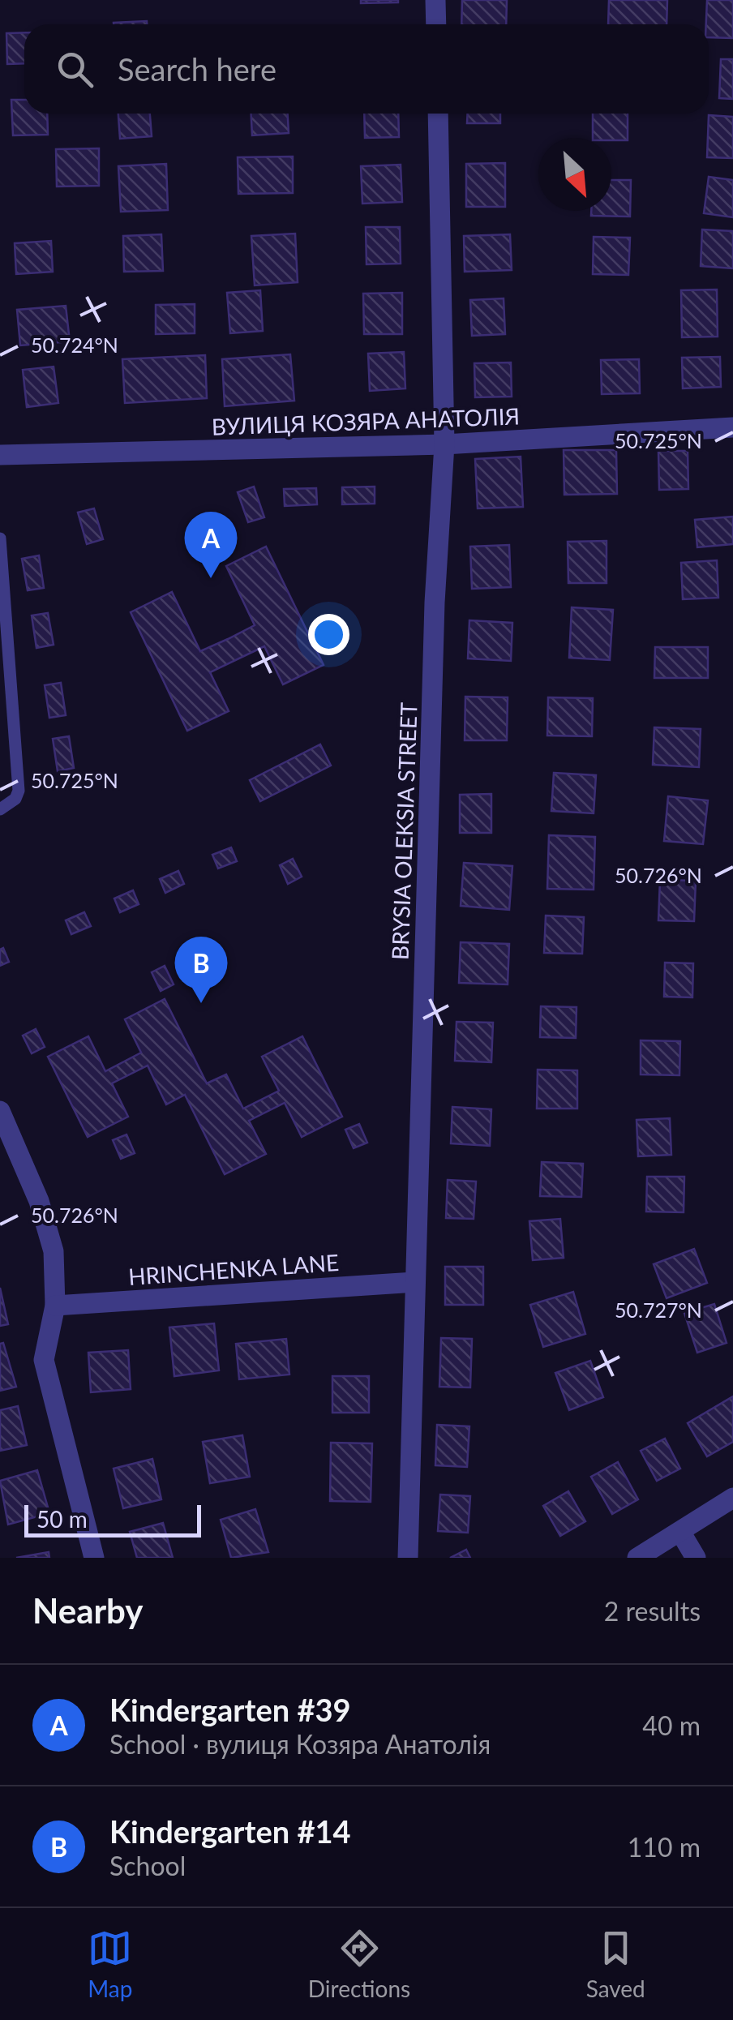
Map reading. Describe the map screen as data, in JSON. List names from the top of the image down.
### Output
{
  "streets": {
    "street": ["ВУЛИЦЯ КОЗЯРА АНАТОЛІЯ", "BRYSIA OLEKSIA STREET", "HRINCHENKA LANE"]
  },
  "crossings": [
    ["ВУЛИЦЯ КОЗЯРА АНАТОЛІЯ", "BRYSIA OLEKSIA STREET"],
    ["BRYSIA OLEKSIA STREET", "HRINCHENKA LANE"]
  ],
  "scale_bar": "50 m",
  "north": "bottom right",
  "page": {
    "search": "Search here",
    "pins": ["A", "B"],
    "scale": "50 m",
    "heading": ["Nearby", "2 results"],
    "list": [
      {
        "mark": "A",
        "name": "Kindergarten #39",
        "note": "School · вулиця Козяра Анатолія",
        "value": "40 m"
      },
      {
        "mark": "B",
        "name": "Kindergarten #14",
        "note": "School",
        "value": "110 m"
      }
    ],
    "nav": ["Map", "Directions", "Saved"]
  },
  "coordinates": [
    "50.724°N",
    "50.725°N",
    "50.726°N",
    "50.727°N"
  ]
}
